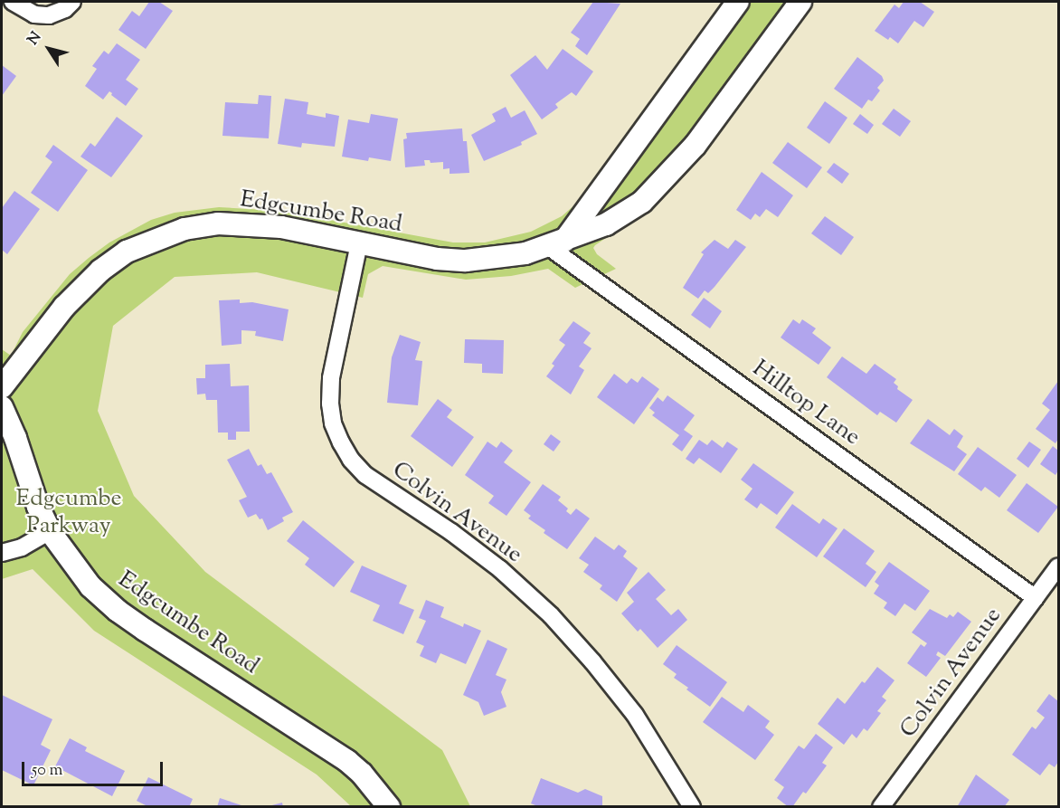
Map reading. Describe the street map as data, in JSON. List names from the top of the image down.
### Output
{
  "streets": {
    "street": ["Edgcumbe Road", "Hilltop Lane", "Colvin Avenue"]
  },
  "crossings": [
    ["Edgcumbe Road", "Hilltop Lane"],
    ["Edgcumbe Road", "Colvin Avenue"],
    ["Hilltop Lane", "Colvin Avenue"]
  ],
  "parks": ["Edgcumbe Parkway"],
  "scale_bar": "50 m",
  "north": "top left"
}
